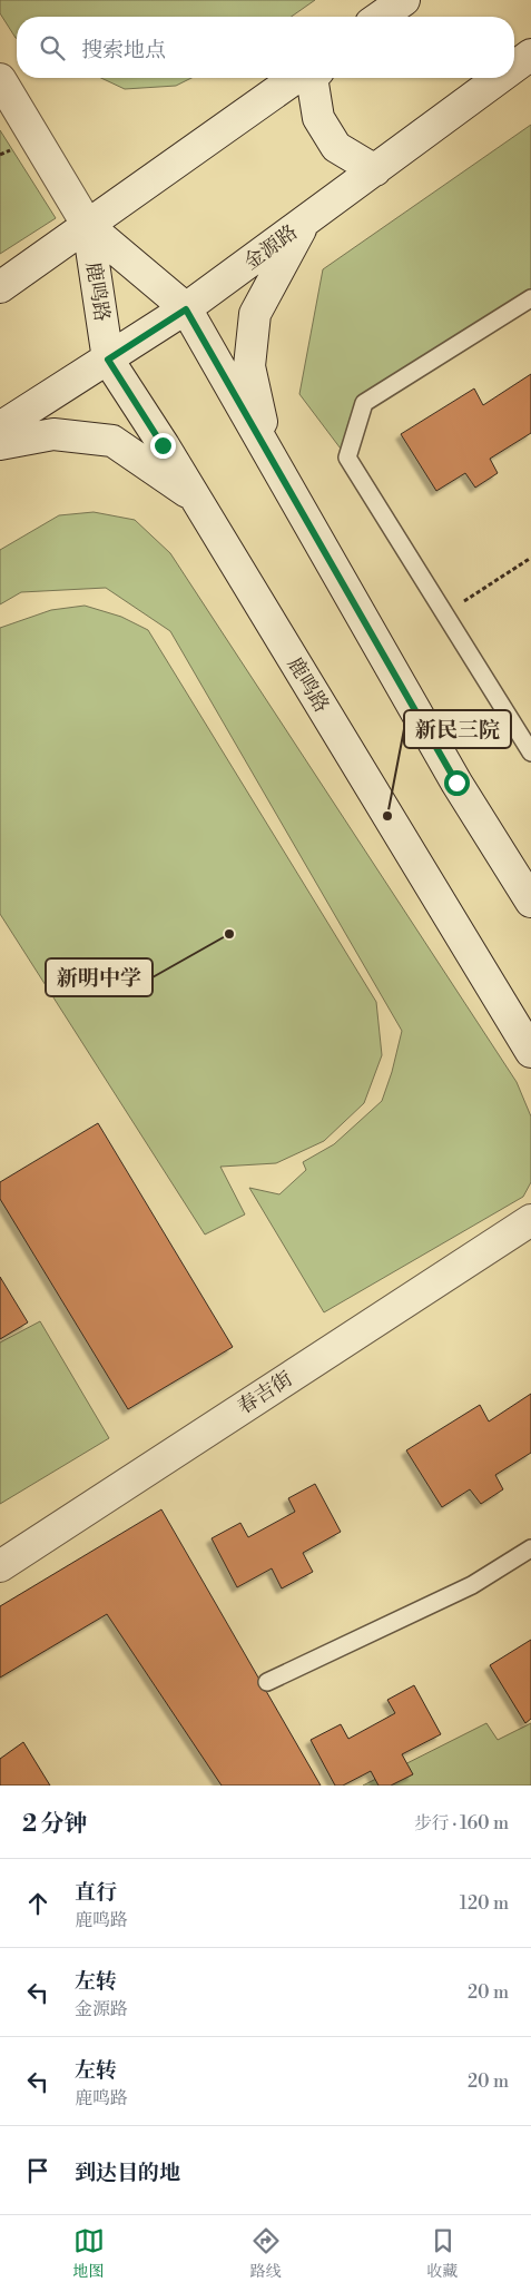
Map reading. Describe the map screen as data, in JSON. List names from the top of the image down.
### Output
{
  "streets": {
    "main road": ["金源路", "鹿鸣路", "春吉街"]
  },
  "crossings": [
    ["金源路", "鹿鸣路"]
  ],
  "places": ["新民三院", "新明中学"],
  "page": {
    "search": "搜索地点",
    "heading": ["2 分钟", "步行 · 160 m"],
    "list": [
      ["直行", "鹿鸣路", "120 m"],
      ["左转", "金源路", "20 m"],
      ["左转", "鹿鸣路", "20 m"],
      "到达目的地"
    ],
    "nav": ["地图", "路线", "收藏"]
  }
}
